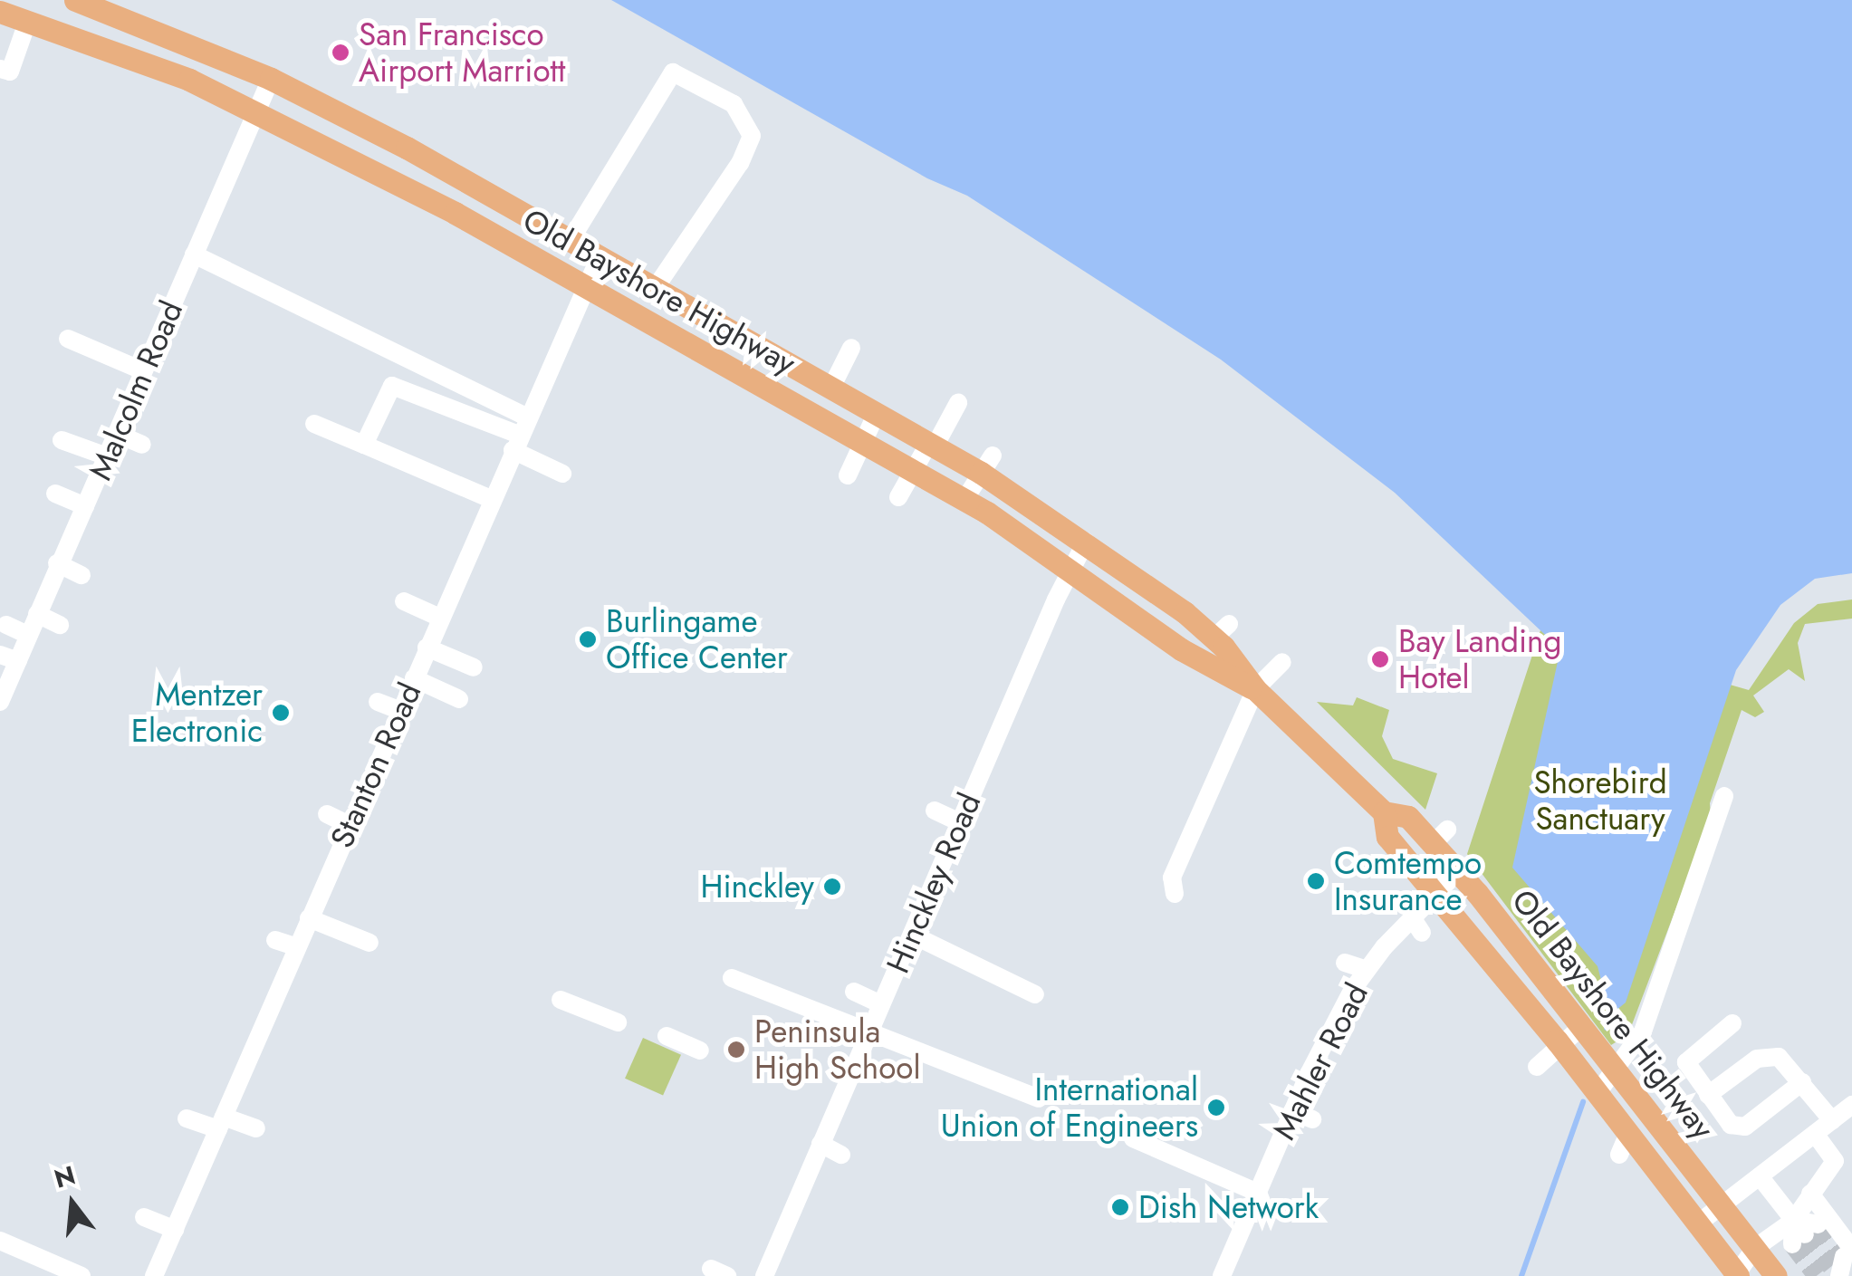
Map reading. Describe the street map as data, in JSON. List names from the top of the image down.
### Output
{
  "streets": {
    "main road": ["Old Bayshore Highway"],
    "street": [
      "Malcolm Road",
      "Stanton Road",
      "Hinckley Road",
      "Mahler Road"
    ]
  },
  "crossings": [
    ["Old Bayshore Highway", "Malcolm Road"],
    ["Old Bayshore Highway", "Stanton Road"],
    ["Old Bayshore Highway", "Hinckley Road"],
    ["Old Bayshore Highway", "Mahler Road"]
  ],
  "parks": ["Shorebird Sanctuary"],
  "places": [
    "San Francisco Airport Marriott",
    "Burlingame Office Center",
    "Bay Landing Hotel",
    "Mentzer Electronic",
    "Comtempo Insurance",
    "Hinckley",
    "Peninsula High School",
    "International Union of Engineers",
    "Dish Network"
  ],
  "north": "top"
}
